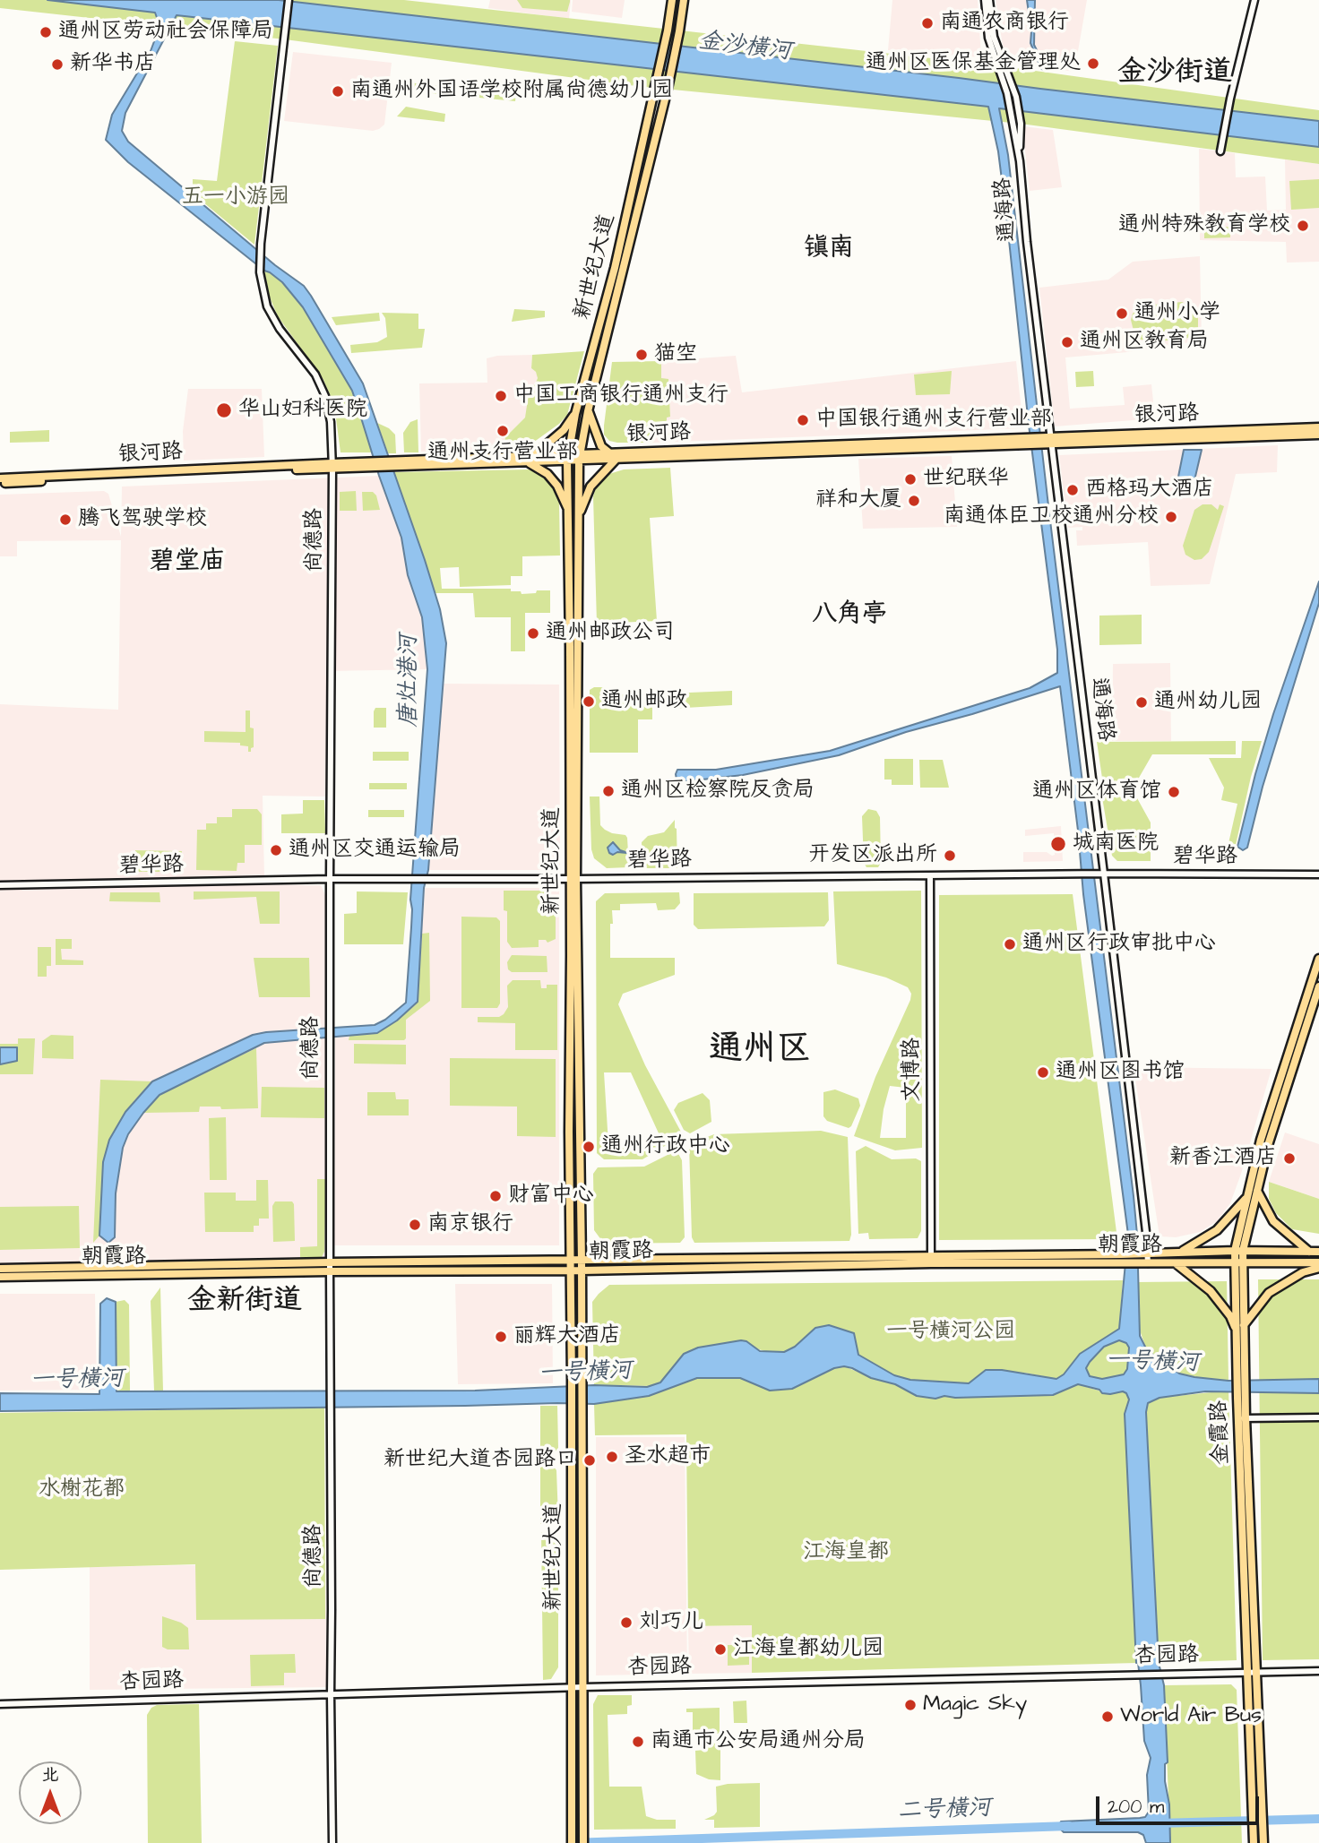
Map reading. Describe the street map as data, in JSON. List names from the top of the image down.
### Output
{
  "streets": {
    "main road": [
      "新世纪大道",
      "银河路",
      "朝霞路",
      "金霞路"
    ],
    "street": [
      "通海路",
      "尚德路",
      "碧华路",
      "文博路",
      "杏园路"
    ]
  },
  "crossings": [
    ["通海路", "银河路"],
    ["通海路", "碧华路"],
    ["通海路", "朝霞路"],
    ["新世纪大道", "银河路"],
    ["新世纪大道", "碧华路"],
    ["新世纪大道", "朝霞路"],
    ["新世纪大道", "杏园路"],
    ["银河路", "尚德路"],
    ["尚德路", "碧华路"],
    ["尚德路", "朝霞路"],
    ["尚德路", "杏园路"],
    ["碧华路", "文博路"],
    ["文博路", "朝霞路"],
    ["朝霞路", "金霞路"],
    ["金霞路", "杏园路"]
  ],
  "districts": [
    "金沙街道",
    "镇南",
    "碧堂庙",
    "八角亭",
    "通州区",
    "金新街道"
  ],
  "water": [
    "金沙横河",
    "唐灶港河",
    "一号横河",
    "二号横河"
  ],
  "parks": [
    "五一小游园",
    "一号横河公园",
    "水榭花都",
    "江海皇都"
  ],
  "places": [
    "南通农商银行",
    "通州区劳动社会保障局",
    "通州区医保基金管理处",
    "新华书店",
    "南通州外国语学校附属尚德幼儿园",
    "通州特殊教育学校",
    "通州小学",
    "通州区教育局",
    "猫空",
    "中国工商银行通州支行",
    "华山妇科医院",
    "中国银行通州支行营业部",
    "通州支行营业部",
    "世纪联华",
    "西格玛大酒店",
    "祥和大厦",
    "南通体臣卫校通州分校",
    "腾飞驾驶学校",
    "通州邮政公司",
    "通州邮政",
    "通州幼儿园",
    "通州区检察院反贪局",
    "通州区体育馆",
    "城南医院",
    "通州区交通运输局",
    "开发区派出所",
    "通州区行政审批中心",
    "通州区图书馆",
    "通州行政中心",
    "新香江酒店",
    "财富中心",
    "南京银行",
    "丽辉大酒店",
    "圣水超市",
    "新世纪大道杏园路口",
    "刘巧儿",
    "江海皇都幼儿园",
    "Magic Sky",
    "World Air Bus",
    "南通市公安局通州分局"
  ],
  "scale_bar": "200 m",
  "north": "top"
}
